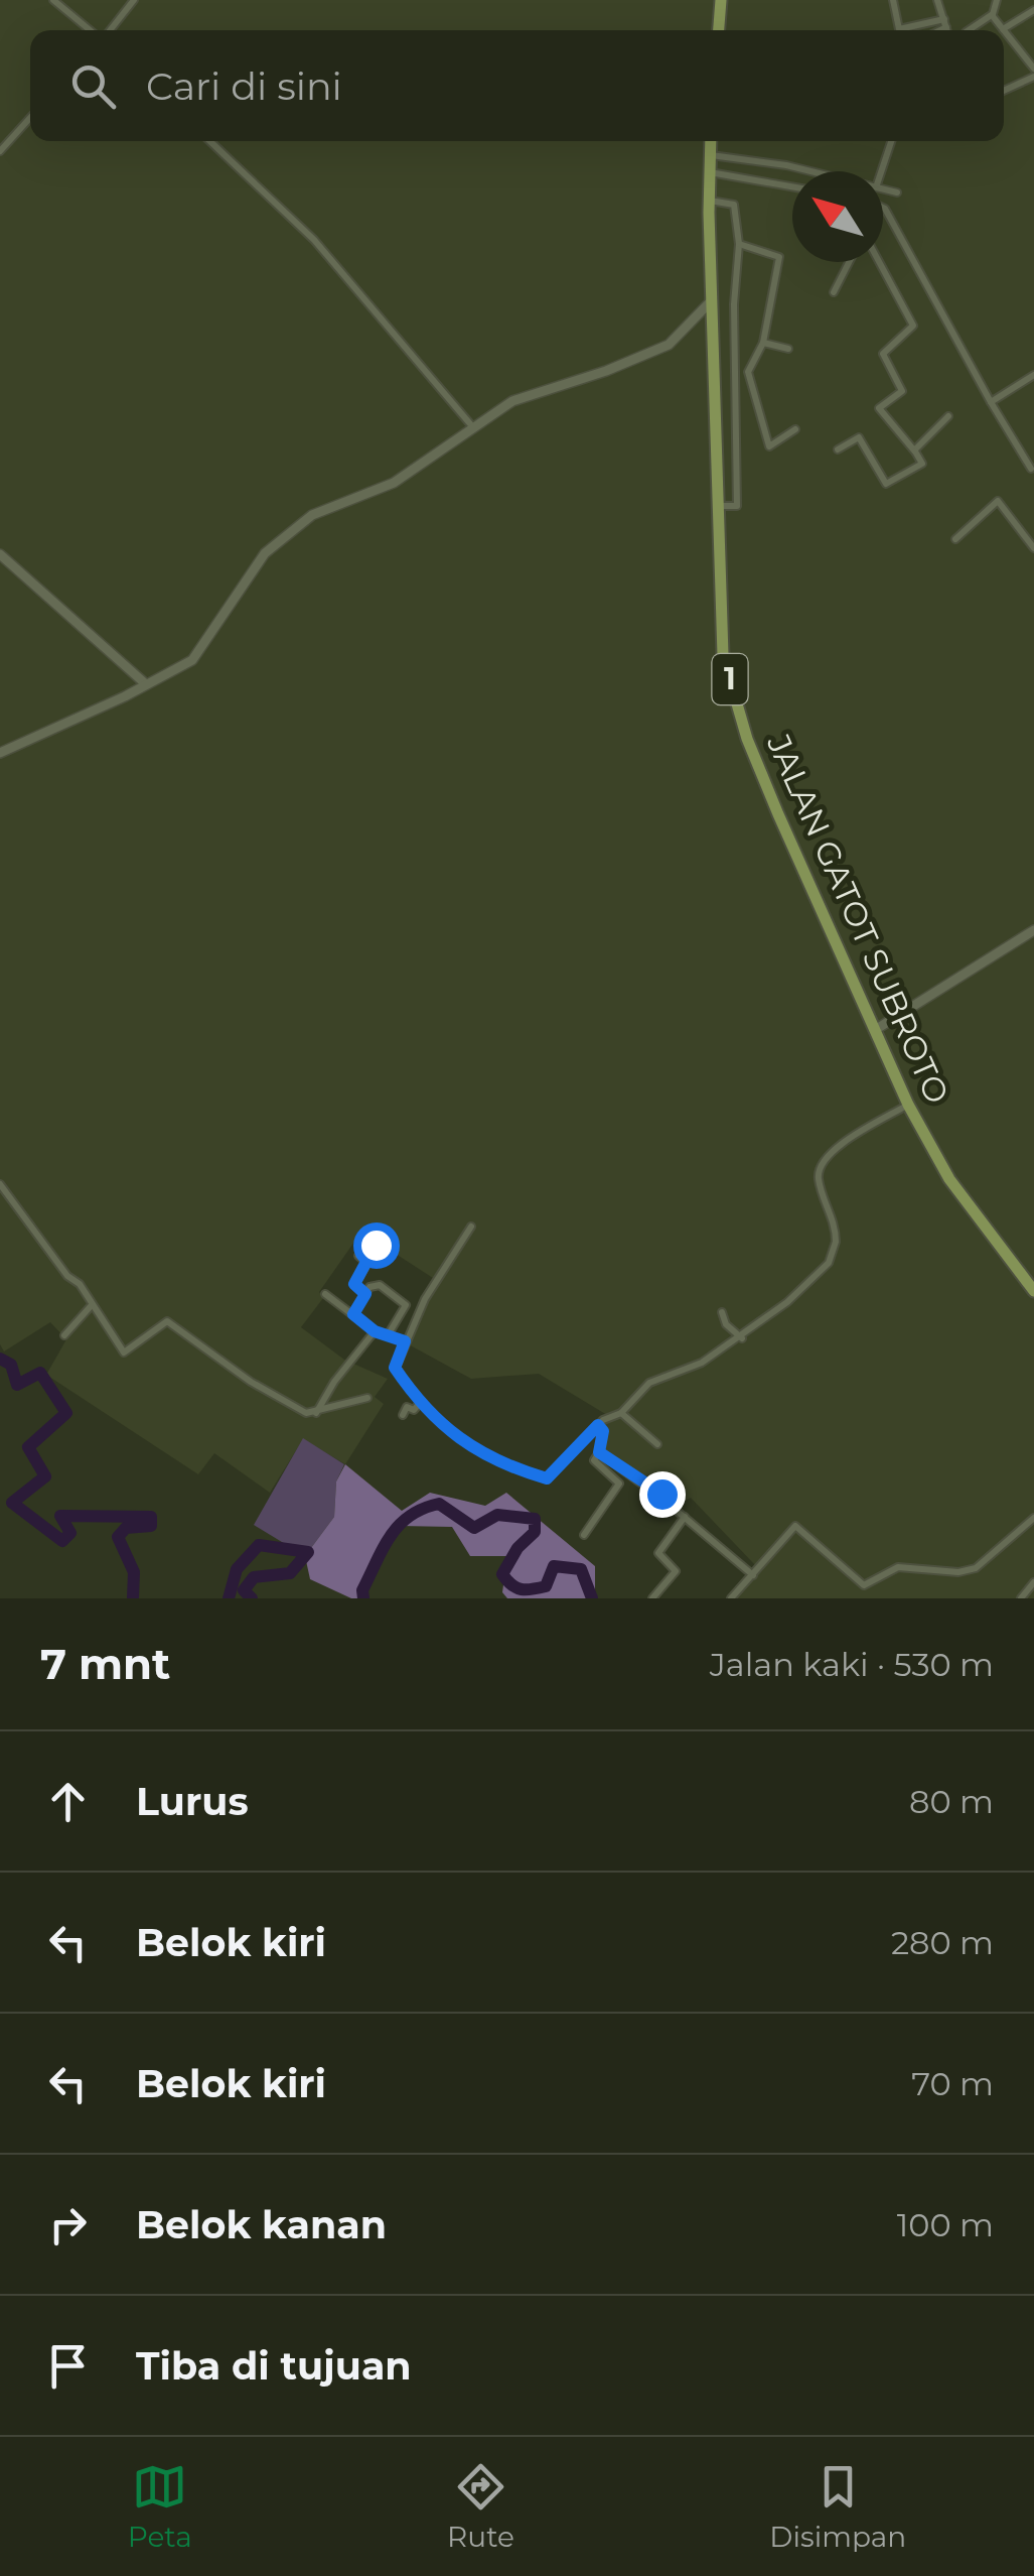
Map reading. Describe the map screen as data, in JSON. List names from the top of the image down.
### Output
{
  "streets": {
    "highway": ["1", "JALAN GATOT SUBROTO"]
  },
  "north": "top left",
  "page": {
    "search": "Cari di sini",
    "heading": ["7 mnt", "Jalan kaki · 530 m"],
    "list": [
      ["Lurus", "80 m"],
      ["Belok kiri", "280 m"],
      ["Belok kiri", "70 m"],
      ["Belok kanan", "100 m"],
      "Tiba di tujuan"
    ],
    "nav": ["Peta", "Rute", "Disimpan"]
  }
}
